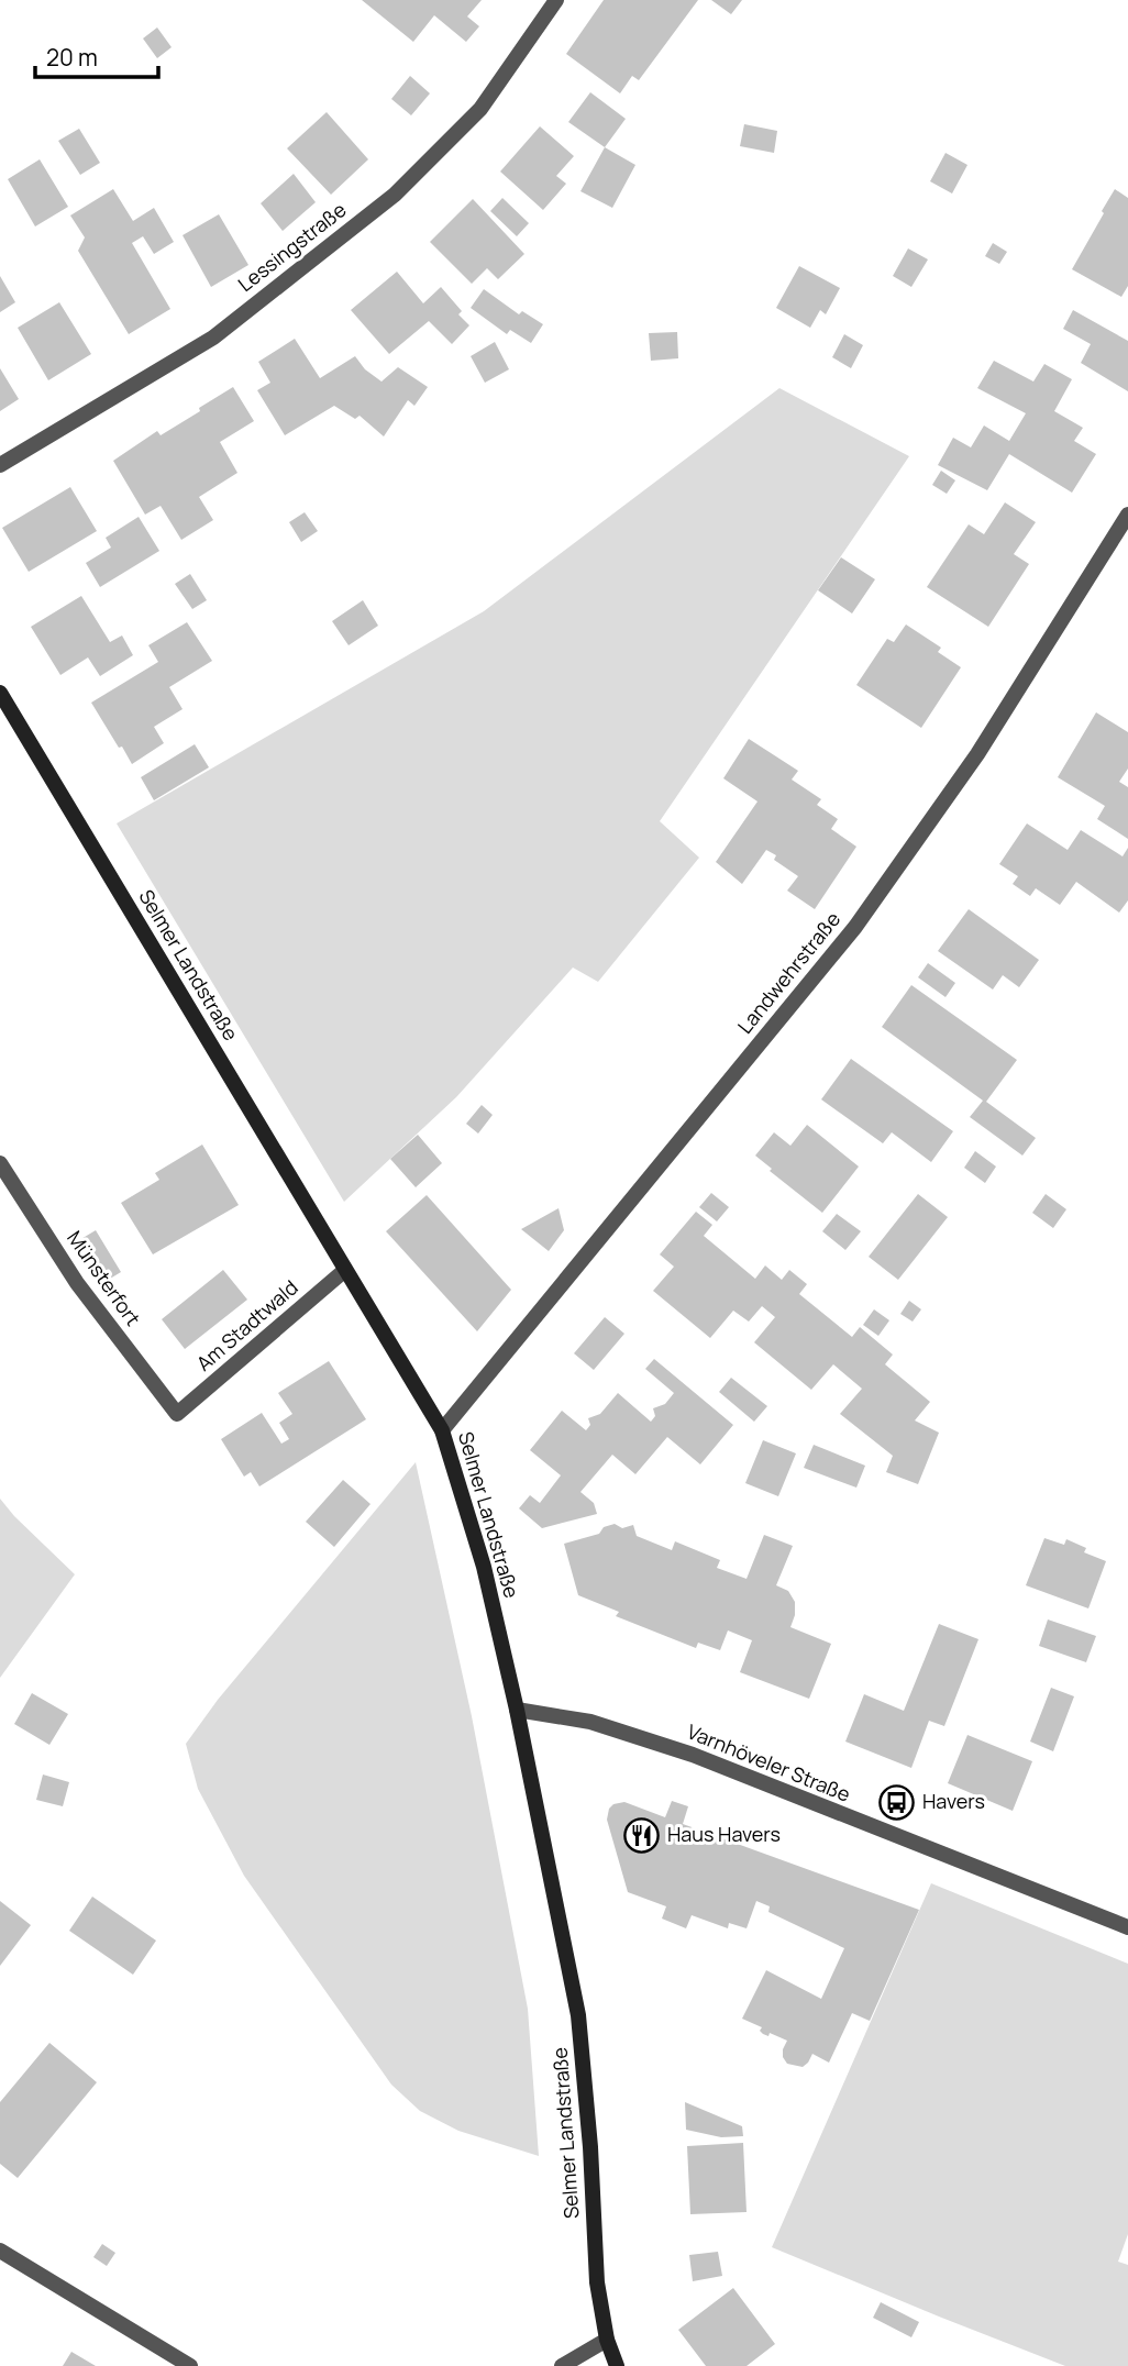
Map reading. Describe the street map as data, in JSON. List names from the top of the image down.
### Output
{
  "streets": {
    "main road": ["Selmer Landstraße"],
    "street": [
      "Lessingstraße",
      "Landwehrstraße",
      "Münsterfort",
      "Am Stadtwald",
      "Varnhöveler Straße"
    ]
  },
  "crossings": [
    ["Selmer Landstraße", "Landwehrstraße"],
    ["Selmer Landstraße", "Am Stadtwald"],
    ["Selmer Landstraße", "Varnhöveler Straße"],
    ["Münsterfort", "Am Stadtwald"]
  ],
  "places": {
    "bus stop": ["Havers"],
    "restaurant": ["Haus Havers"]
  },
  "scale_bar": "20 m"
}
